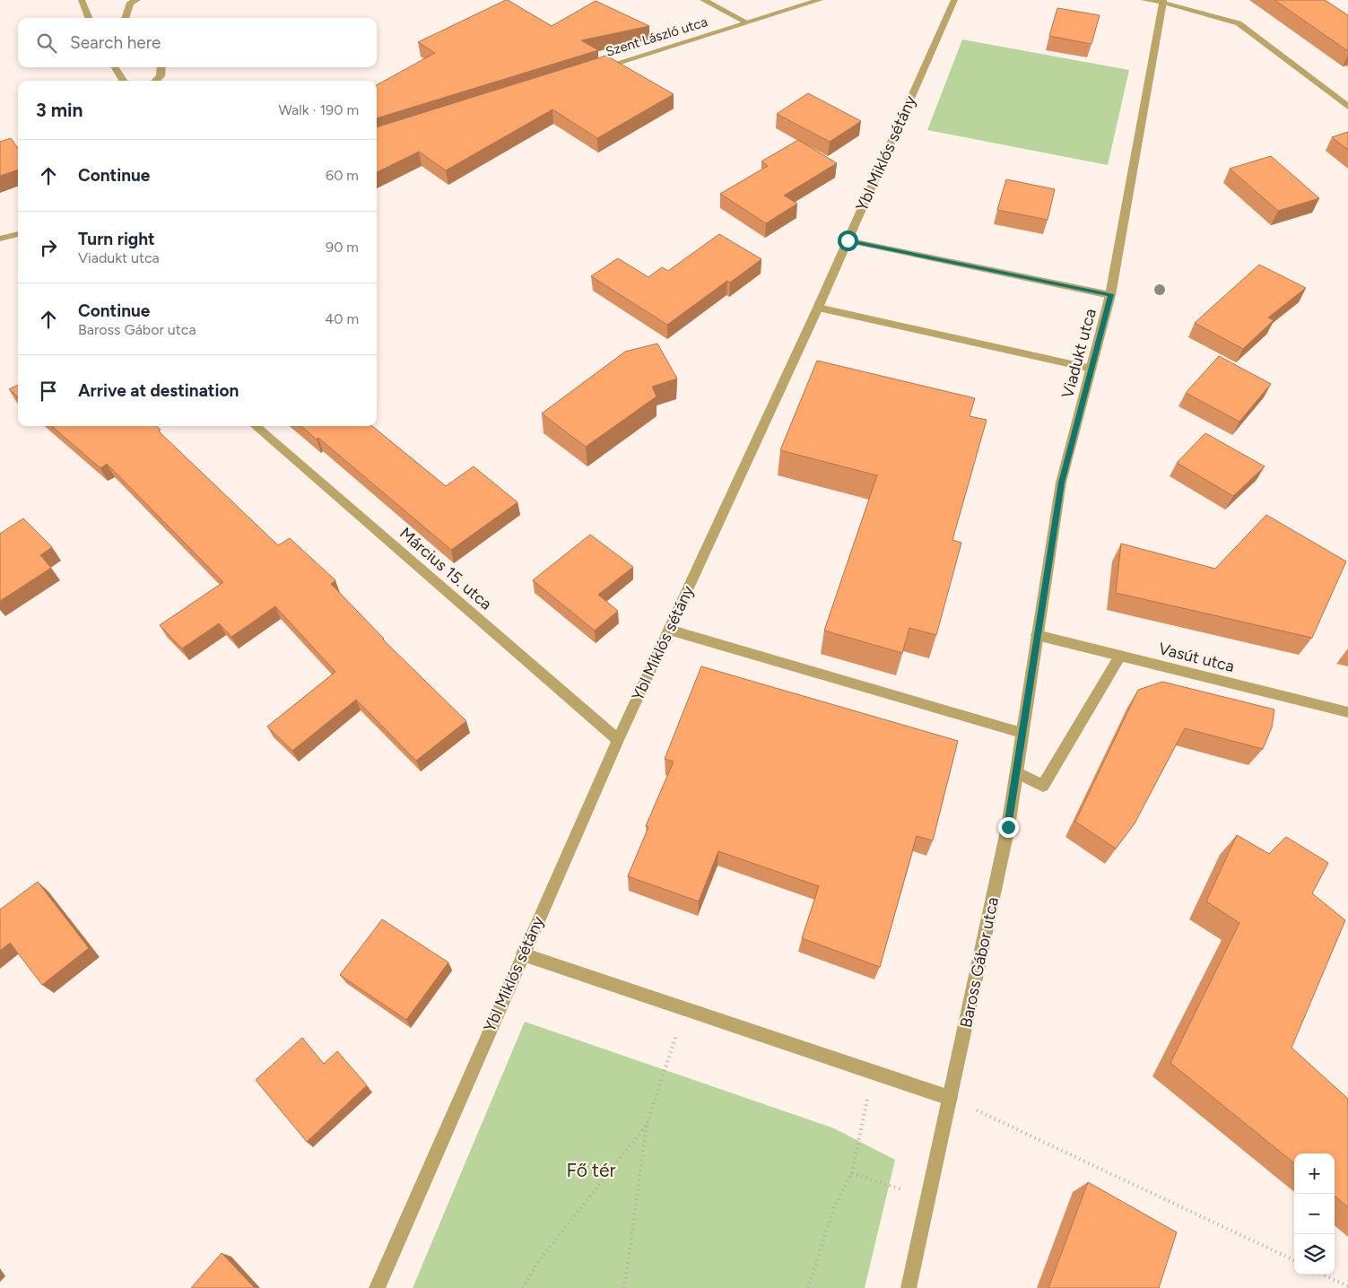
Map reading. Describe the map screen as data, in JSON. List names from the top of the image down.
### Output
{
  "streets": {
    "street": [
      "Szent László utca",
      "Ybl Miklós sétány",
      "Viadukt utca",
      "Március 15. utca",
      "Vasút utca",
      "Baross Gábor utca"
    ]
  },
  "crossings": [
    ["Ybl Miklós sétány", "Március 15. utca"],
    ["Viadukt utca", "Vasút utca"],
    ["Viadukt utca", "Baross Gábor utca"],
    ["Vasút utca", "Baross Gábor utca"]
  ],
  "parks": ["Fő tér"],
  "page": {
    "search": "Search here",
    "heading": ["3 min", "Walk · 190 m"],
    "list": [
      ["Continue", "60 m"],
      ["Turn right", "Viadukt utca", "90 m"],
      ["Continue", "Baross Gábor utca", "40 m"],
      "Arrive at destination"
    ],
    "map_buttons": ["+", "−"]
  }
}
